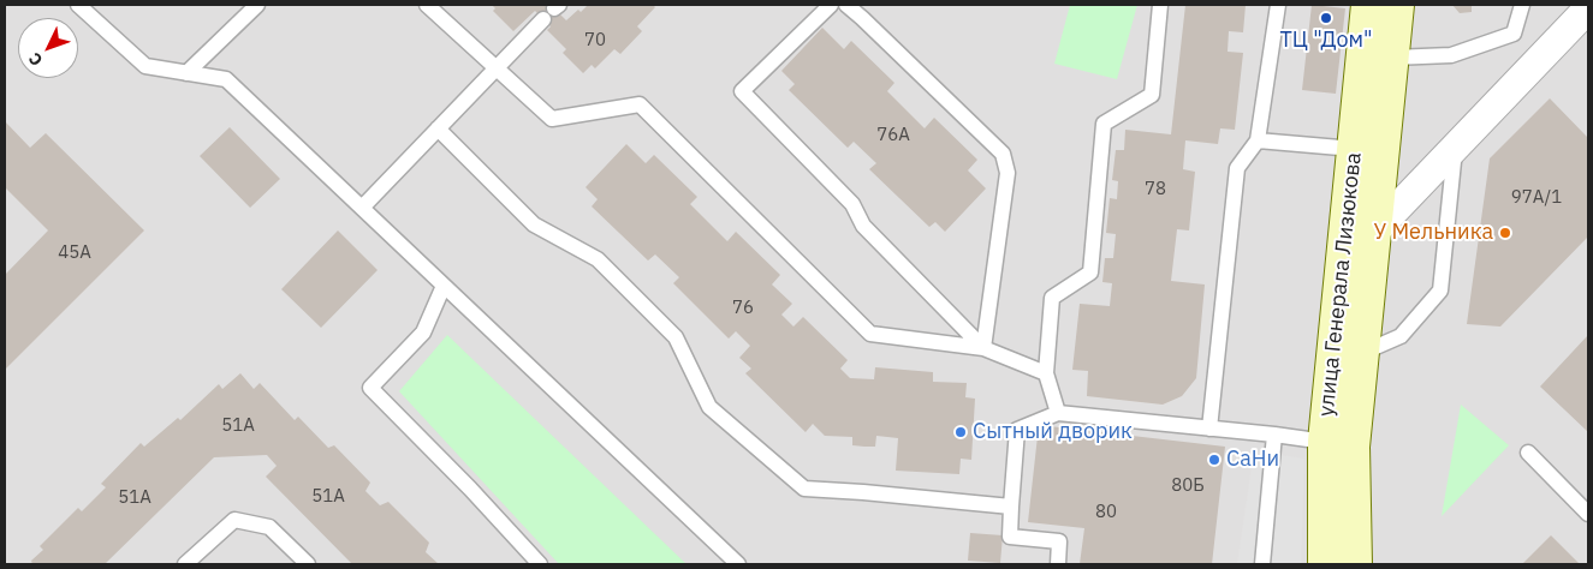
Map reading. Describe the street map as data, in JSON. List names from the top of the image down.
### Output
{
  "streets": {
    "main road": ["улица Генерала Лизюкова"]
  },
  "places": [
    "ТЦ \"Дом\"",
    "У Мельника",
    "Сытный дворик",
    "СаНи"
  ],
  "house_numbers": [
    "70",
    "76А",
    "78",
    "97А/1",
    "45А",
    "76",
    "51А",
    "80Б",
    "51А",
    "51А",
    "80"
  ],
  "north": "bottom left"
}
